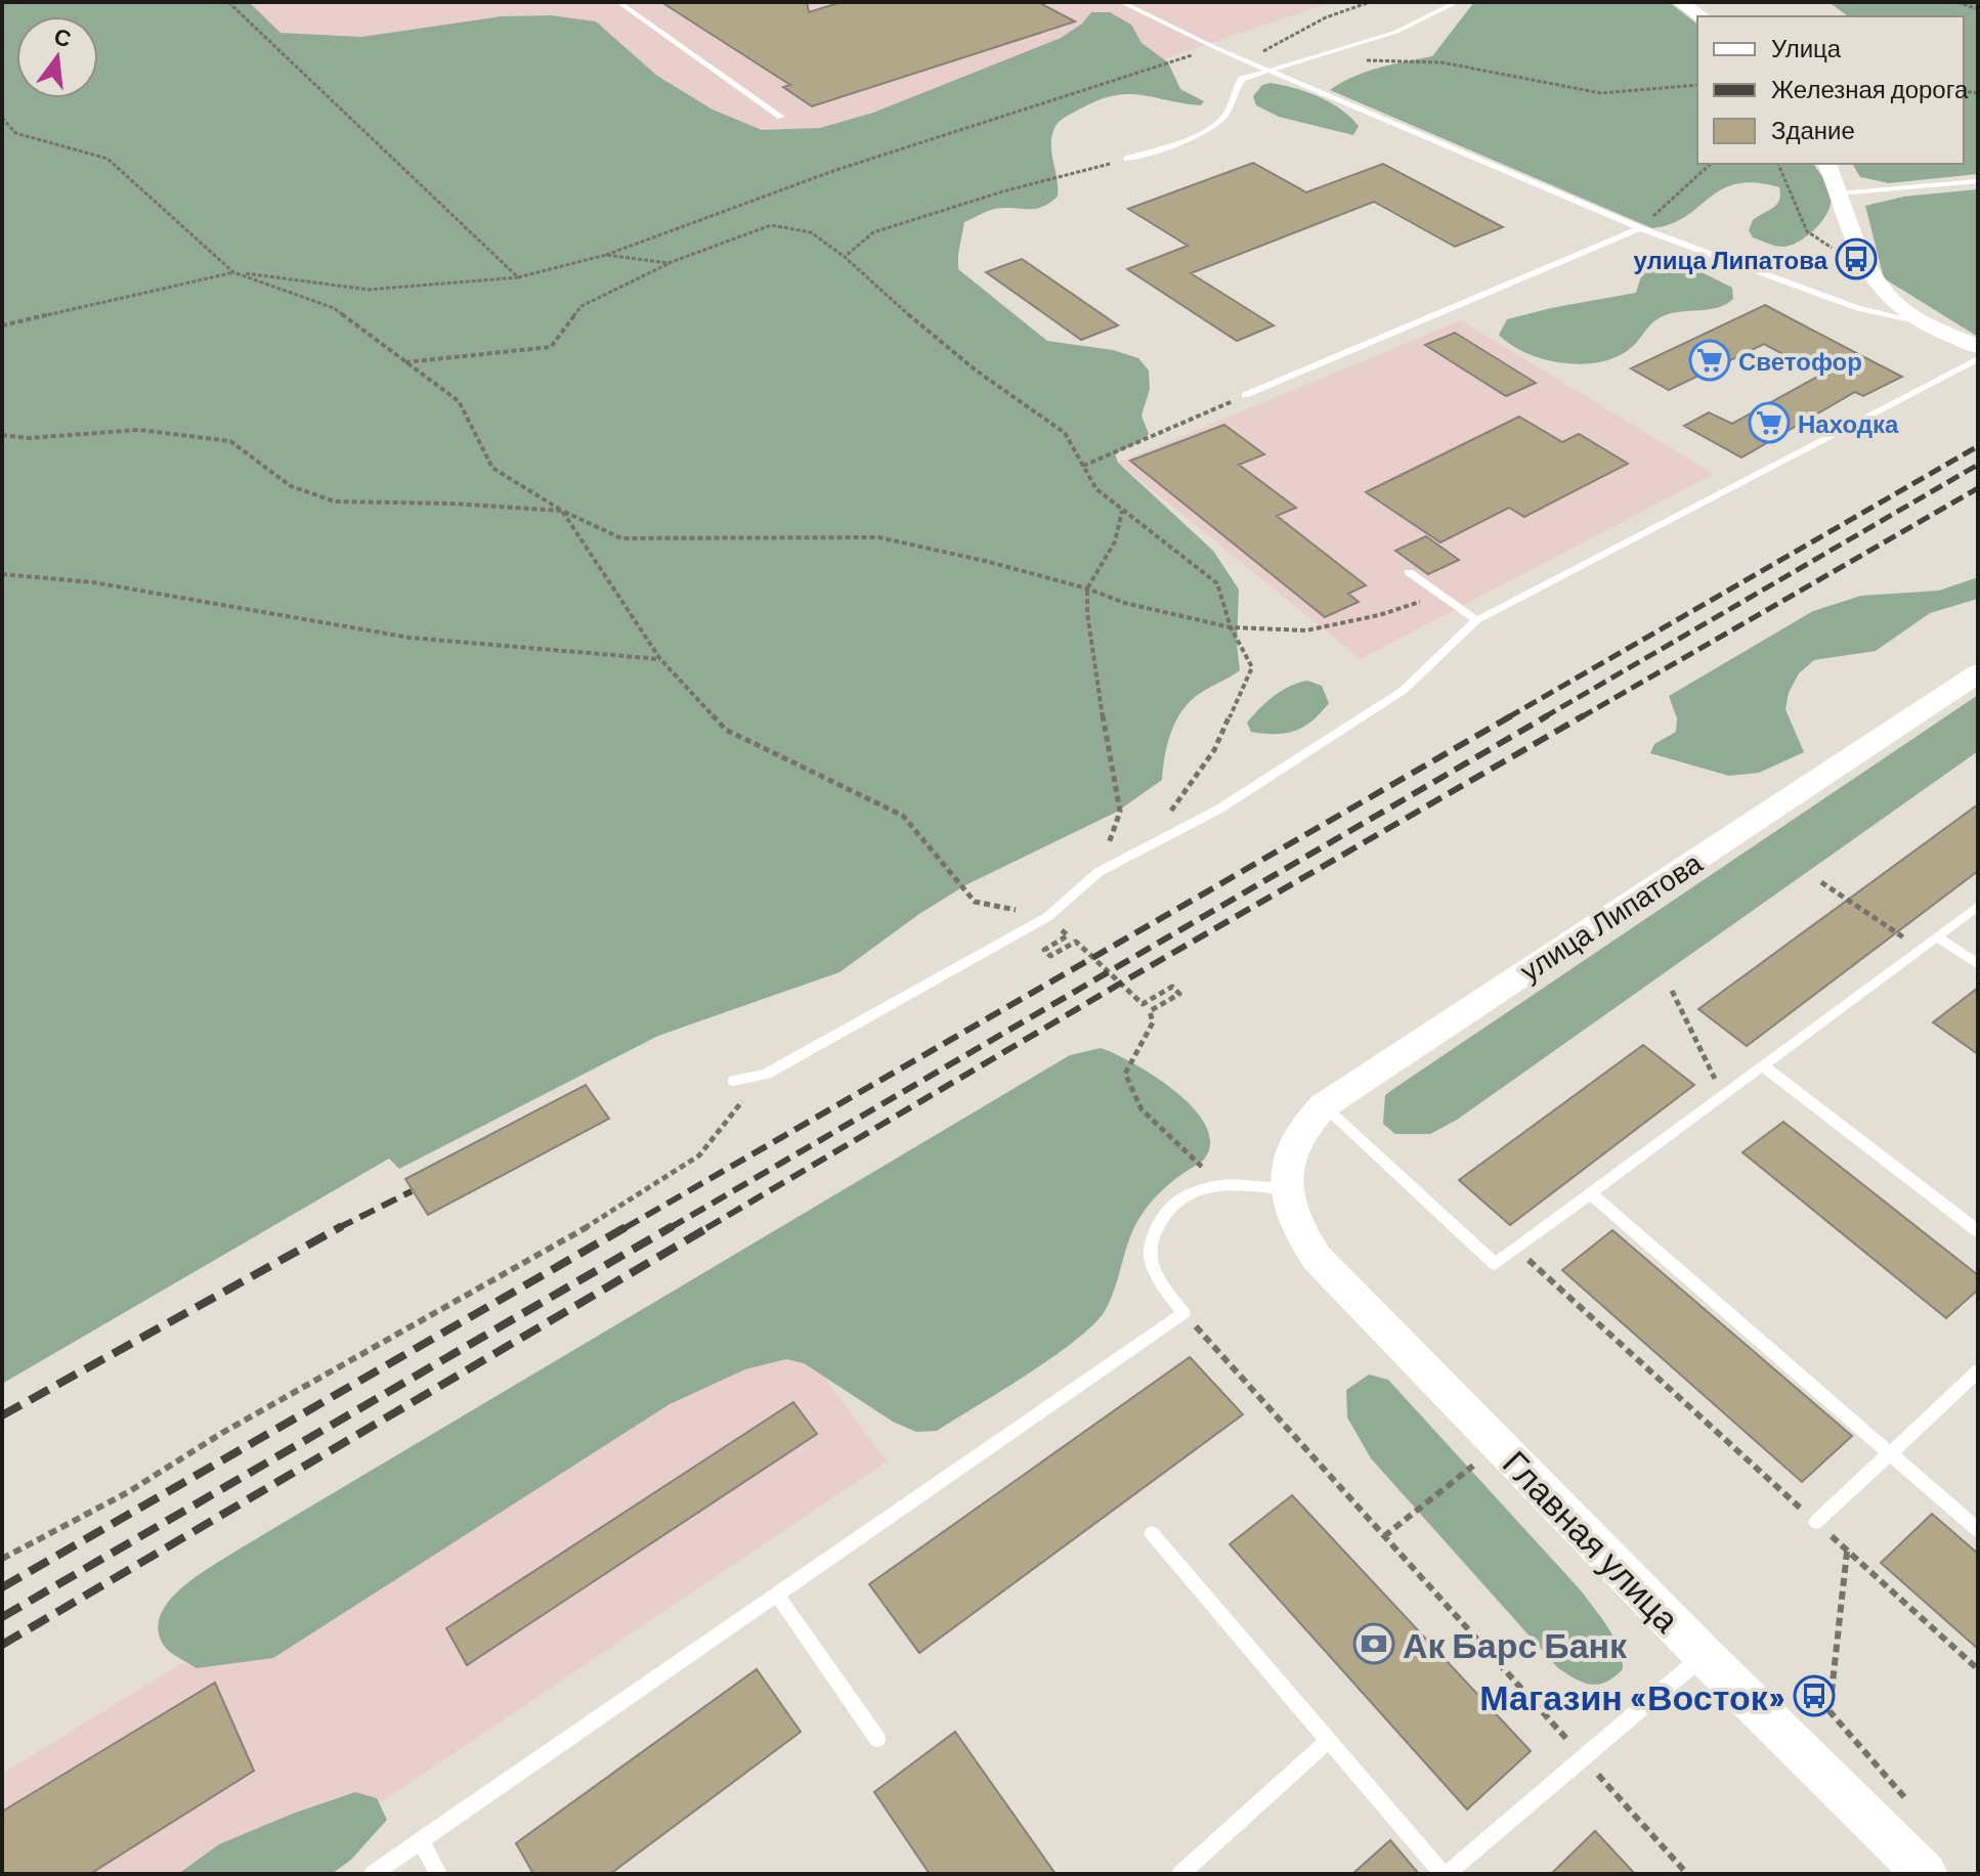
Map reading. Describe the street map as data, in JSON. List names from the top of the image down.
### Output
{
  "streets": {
    "street": ["улица Липатова", "Главная улица"]
  },
  "crossings": [
    ["улица Липатова", "Главная улица"]
  ],
  "places": {
    "bus stop": ["улица Липатова", "Магазин «Восток»"],
    "supermarket": ["Светофор", "Находка"],
    "bank": ["Ак Барс Банк"]
  },
  "legend": ["Улица", "Железная дорога", "Здание"],
  "north": "top"
}
